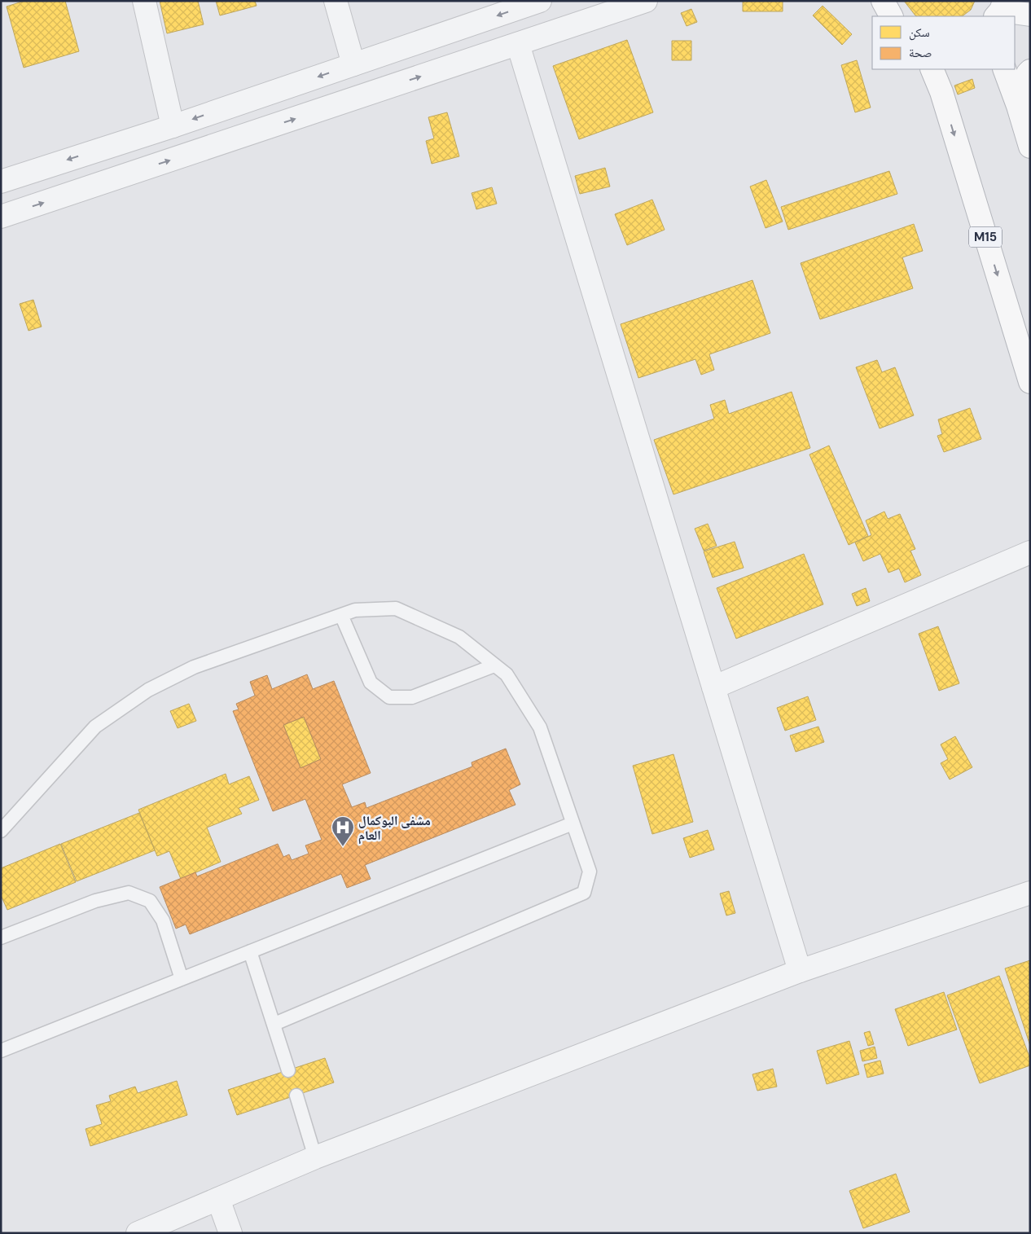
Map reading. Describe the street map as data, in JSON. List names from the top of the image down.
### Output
{
  "streets": {
    "main road": ["M15"]
  },
  "places": {
    "hospital": ["مشفى البوكمال العام"]
  },
  "legend": ["سكن", "صحة"]
}
